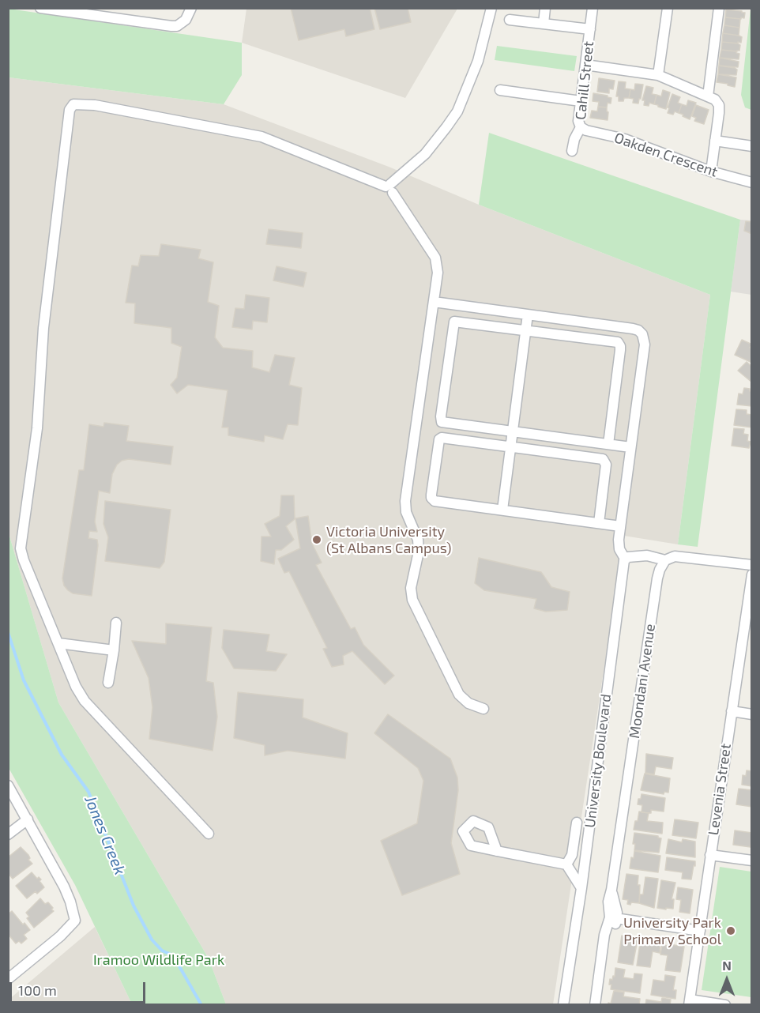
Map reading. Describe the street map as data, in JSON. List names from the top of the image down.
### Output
{
  "streets": {
    "street": [
      "Cahill Street",
      "Oakden Crescent",
      "Moondani Avenue",
      "University Boulevard",
      "Levenia Street"
    ]
  },
  "crossings": [
    ["Cahill Street", "Oakden Crescent"]
  ],
  "water": ["Jones Creek"],
  "parks": ["Iramoo Wildlife Park"],
  "places": ["Victoria University (St Albans Campus)", "University Park Primary School"],
  "scale_bar": "100 m",
  "north": "top"
}
